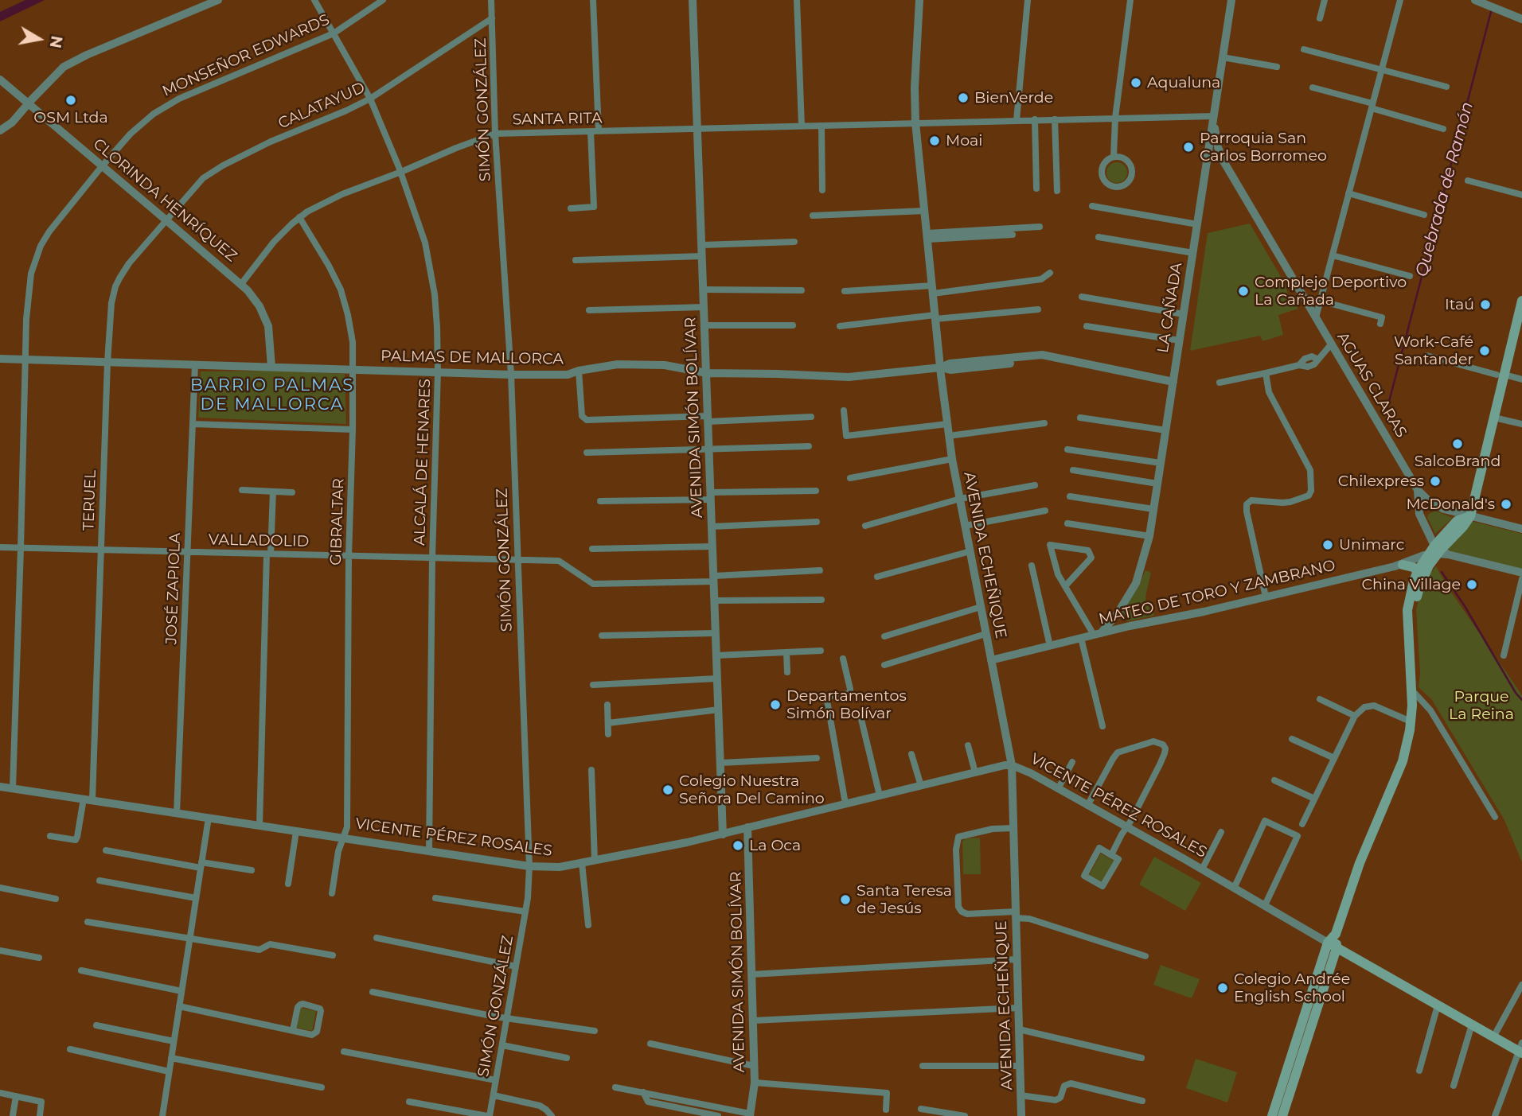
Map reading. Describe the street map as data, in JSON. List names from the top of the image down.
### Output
{
  "streets": {
    "main road": ["VICENTE PÉREZ ROSALES"],
    "street": [
      "MONSEÑOR EDWARDS",
      "CALATAYUD",
      "SIMÓN GONZÁLEZ",
      "SANTA RITA",
      "CLORINDA HENRÍQUEZ",
      "LA CAÑADA",
      "PALMAS DE MALLORCA",
      "AGUAS CLARAS",
      "AVENIDA SIMÓN BOLÍVAR",
      "ALCALÁ DE HENARES",
      "TERUEL",
      "GIBRALTAR",
      "VALLADOLID",
      "AVENIDA ECHEÑIQUE",
      "JOSÉ ZAPIOLA",
      "MATEO DE TORO Y ZAMBRANO"
    ]
  },
  "crossings": [
    ["MONSEÑOR EDWARDS", "CLORINDA HENRÍQUEZ"],
    ["MONSEÑOR EDWARDS", "PALMAS DE MALLORCA"],
    ["MONSEÑOR EDWARDS", "ALCALÁ DE HENARES"],
    ["MONSEÑOR EDWARDS", "VALLADOLID"],
    ["MONSEÑOR EDWARDS", "VICENTE PÉREZ ROSALES"],
    ["CALATAYUD", "SIMÓN GONZÁLEZ"],
    ["CALATAYUD", "CLORINDA HENRÍQUEZ"],
    ["CALATAYUD", "ALCALÁ DE HENARES"],
    ["CALATAYUD", "TERUEL"],
    ["SIMÓN GONZÁLEZ", "SANTA RITA"],
    ["SIMÓN GONZÁLEZ", "PALMAS DE MALLORCA"],
    ["SIMÓN GONZÁLEZ", "VALLADOLID"],
    ["SIMÓN GONZÁLEZ", "VICENTE PÉREZ ROSALES"],
    ["SANTA RITA", "CLORINDA HENRÍQUEZ"],
    ["SANTA RITA", "LA CAÑADA"],
    ["SANTA RITA", "AGUAS CLARAS"],
    ["SANTA RITA", "AVENIDA SIMÓN BOLÍVAR"],
    ["SANTA RITA", "ALCALÁ DE HENARES"],
    ["SANTA RITA", "GIBRALTAR"],
    ["SANTA RITA", "AVENIDA ECHEÑIQUE"],
    ["CLORINDA HENRÍQUEZ", "PALMAS DE MALLORCA"],
    ["CLORINDA HENRÍQUEZ", "TERUEL"],
    ["LA CAÑADA", "PALMAS DE MALLORCA"],
    ["LA CAÑADA", "AGUAS CLARAS"],
    ["LA CAÑADA", "MATEO DE TORO Y ZAMBRANO"],
    ["PALMAS DE MALLORCA", "AVENIDA SIMÓN BOLÍVAR"],
    ["PALMAS DE MALLORCA", "ALCALÁ DE HENARES"],
    ["PALMAS DE MALLORCA", "TERUEL"],
    ["PALMAS DE MALLORCA", "GIBRALTAR"],
    ["PALMAS DE MALLORCA", "AVENIDA ECHEÑIQUE"],
    ["PALMAS DE MALLORCA", "JOSÉ ZAPIOLA"],
    ["AGUAS CLARAS", "MATEO DE TORO Y ZAMBRANO"],
    ["AVENIDA SIMÓN BOLÍVAR", "VALLADOLID"],
    ["AVENIDA SIMÓN BOLÍVAR", "VICENTE PÉREZ ROSALES"],
    ["ALCALÁ DE HENARES", "VALLADOLID"],
    ["ALCALÁ DE HENARES", "VICENTE PÉREZ ROSALES"],
    ["TERUEL", "VALLADOLID"],
    ["TERUEL", "VICENTE PÉREZ ROSALES"],
    ["GIBRALTAR", "VALLADOLID"],
    ["GIBRALTAR", "VICENTE PÉREZ ROSALES"],
    ["VALLADOLID", "JOSÉ ZAPIOLA"],
    ["AVENIDA ECHEÑIQUE", "MATEO DE TORO Y ZAMBRANO"],
    ["AVENIDA ECHEÑIQUE", "VICENTE PÉREZ ROSALES"],
    ["JOSÉ ZAPIOLA", "VICENTE PÉREZ ROSALES"]
  ],
  "districts": ["BARRIO PALMAS DE MALLORCA"],
  "water": ["Quebrada de Ramón"],
  "parks": ["Parque La Reina"],
  "places": [
    "Aqualuna",
    "BienVerde",
    "OSM Ltda",
    "Moai",
    "Parroquia San Carlos Borromeo",
    "Complejo Deportivo La Cañada",
    "Itaú",
    "Work-Café Santander",
    "SalcoBrand",
    "Chilexpress",
    "McDonald's",
    "Unimarc",
    "China Village",
    "Departamentos Simón Bolívar",
    "Colegio Nuestra Señora Del Camino",
    "La Oca",
    "Santa Teresa de Jesús",
    "Colegio Andrée English School"
  ],
  "north": "right"
}
